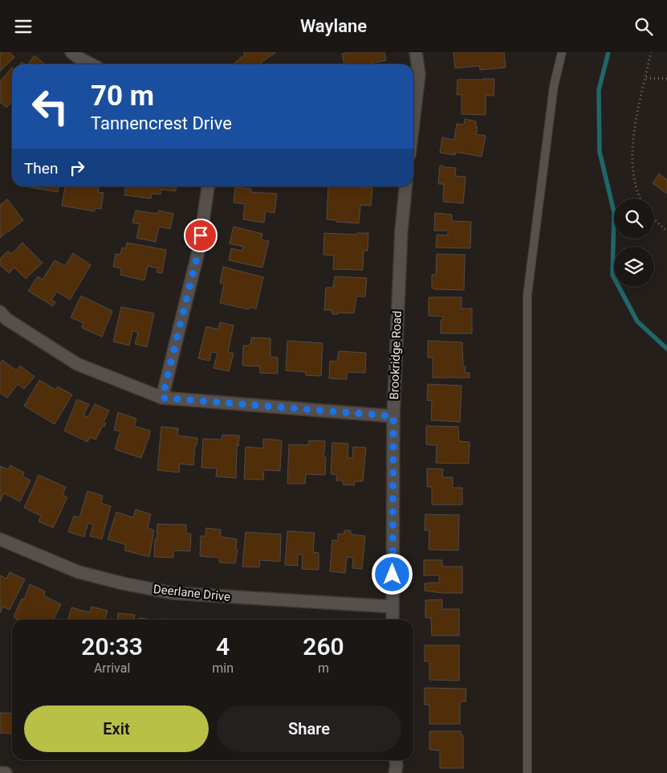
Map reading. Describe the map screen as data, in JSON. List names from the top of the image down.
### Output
{
  "streets": {
    "street": ["Brookridge Road", "Deerlane Drive"]
  },
  "crossings": [
    ["Brookridge Road", "Deerlane Drive"]
  ],
  "page": {
    "header": "Waylane",
    "turn": ["70 m", "Tannencrest Drive"],
    "then": "Then",
    "eta": [
      "20:33",
      "Arrival",
      "4",
      "min",
      "260",
      "m"
    ],
    "buttons": ["Exit", "Share"]
  }
}
